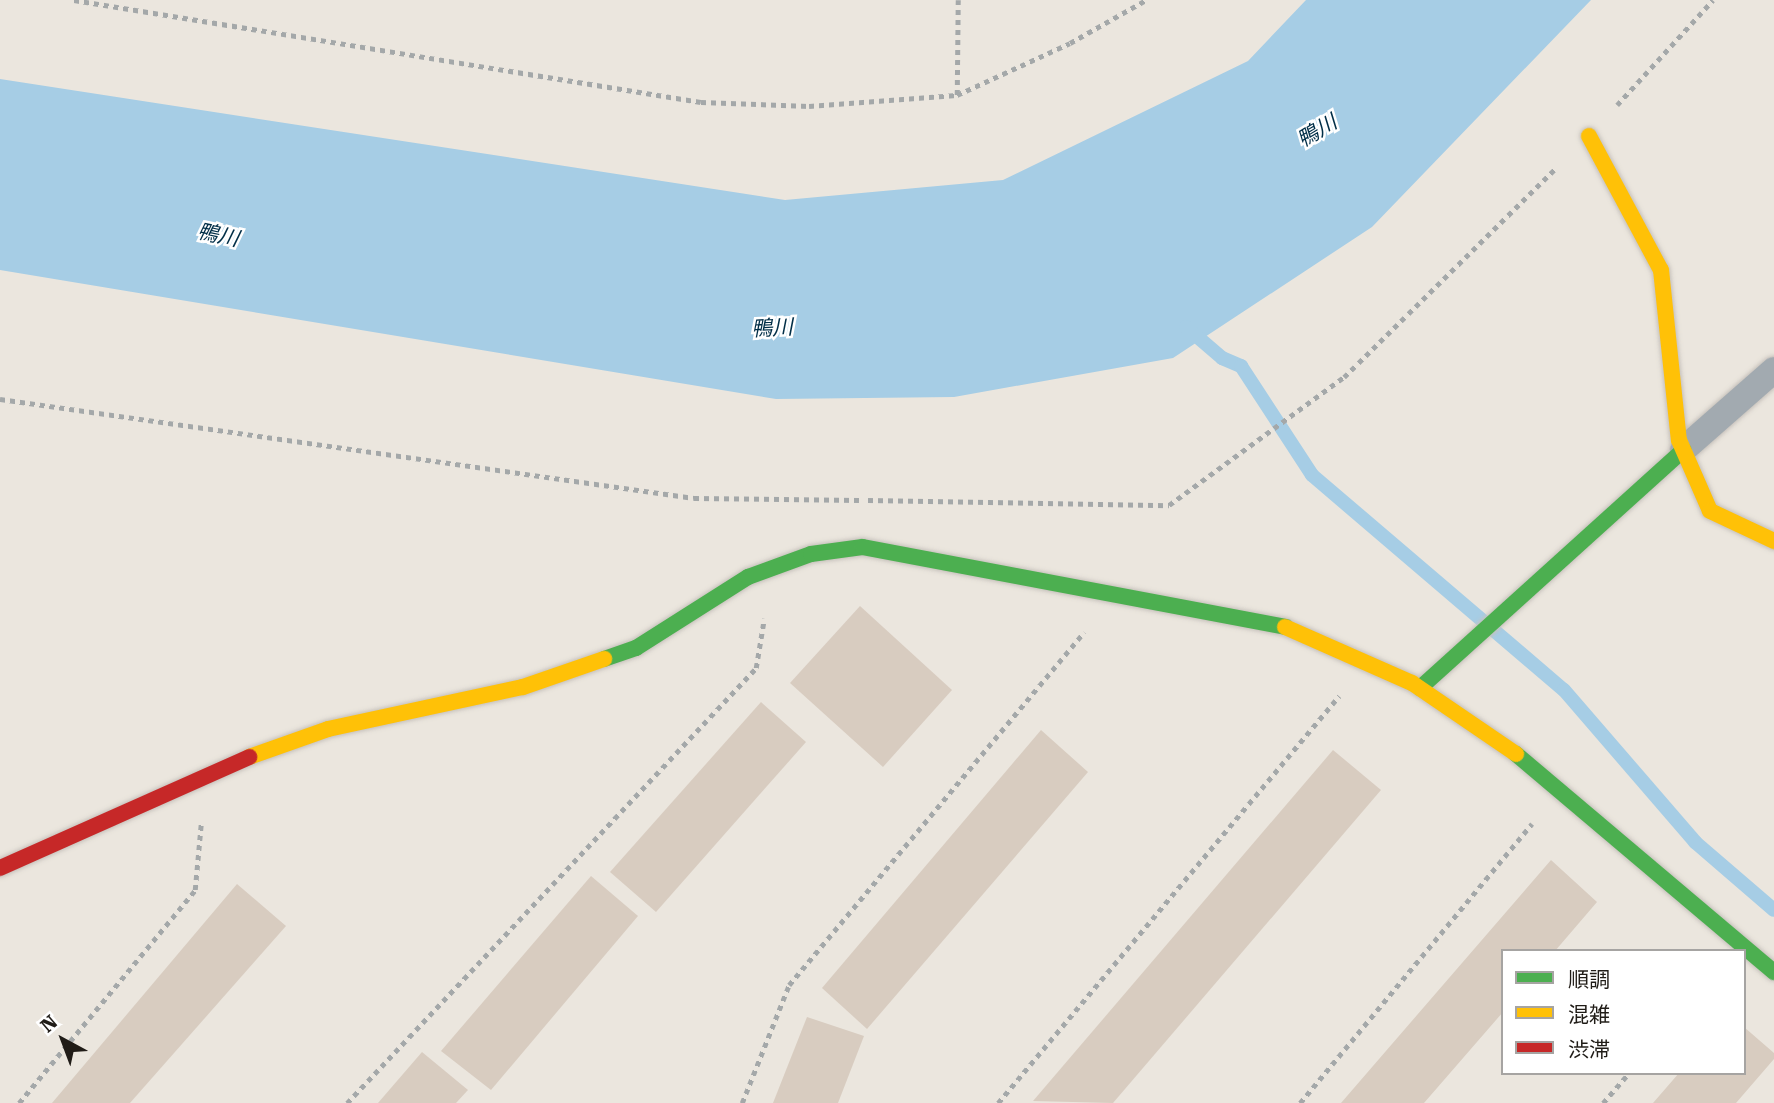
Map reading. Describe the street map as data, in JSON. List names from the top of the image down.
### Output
{
  "water": ["鴨川"],
  "legend": ["順調", "混雑", "渋滞"],
  "north": "top left"
}
